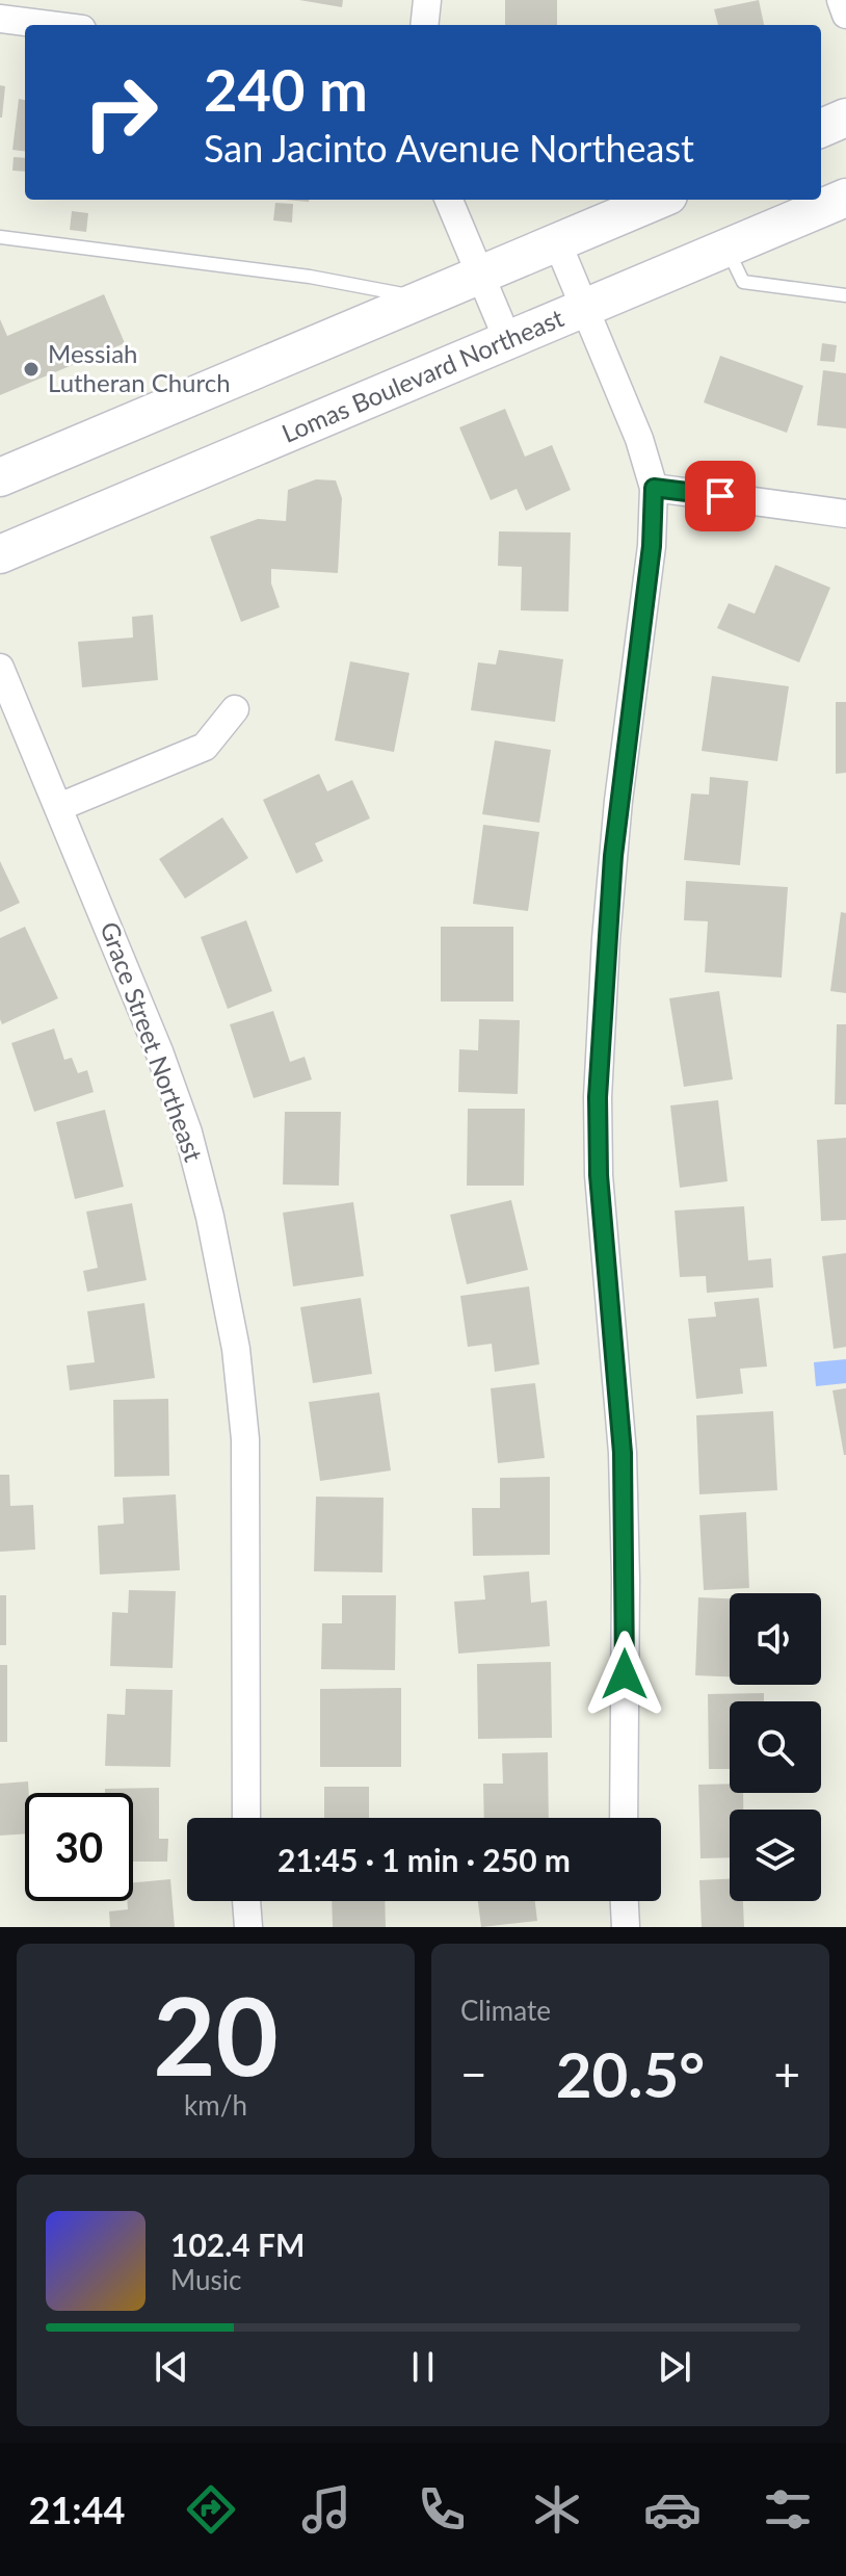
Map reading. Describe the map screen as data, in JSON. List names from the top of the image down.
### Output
{
  "streets": {
    "main road": ["Lomas Boulevard Northeast"],
    "street": ["Grace Street Northeast"]
  },
  "places": ["Messiah Lutheran Church"],
  "page": {
    "turn": ["240 m", "San Jacinto Avenue Northeast"],
    "limit": "30",
    "trip": "21:45 · 1 min · 250 m",
    "tile": [
      ["20", "km/h"],
      "Climate"
    ],
    "heat": ["−", "20.5°", "+"],
    "song": ["102.4 FM", "Music"],
    "tabs": "21:44"
  }
}
